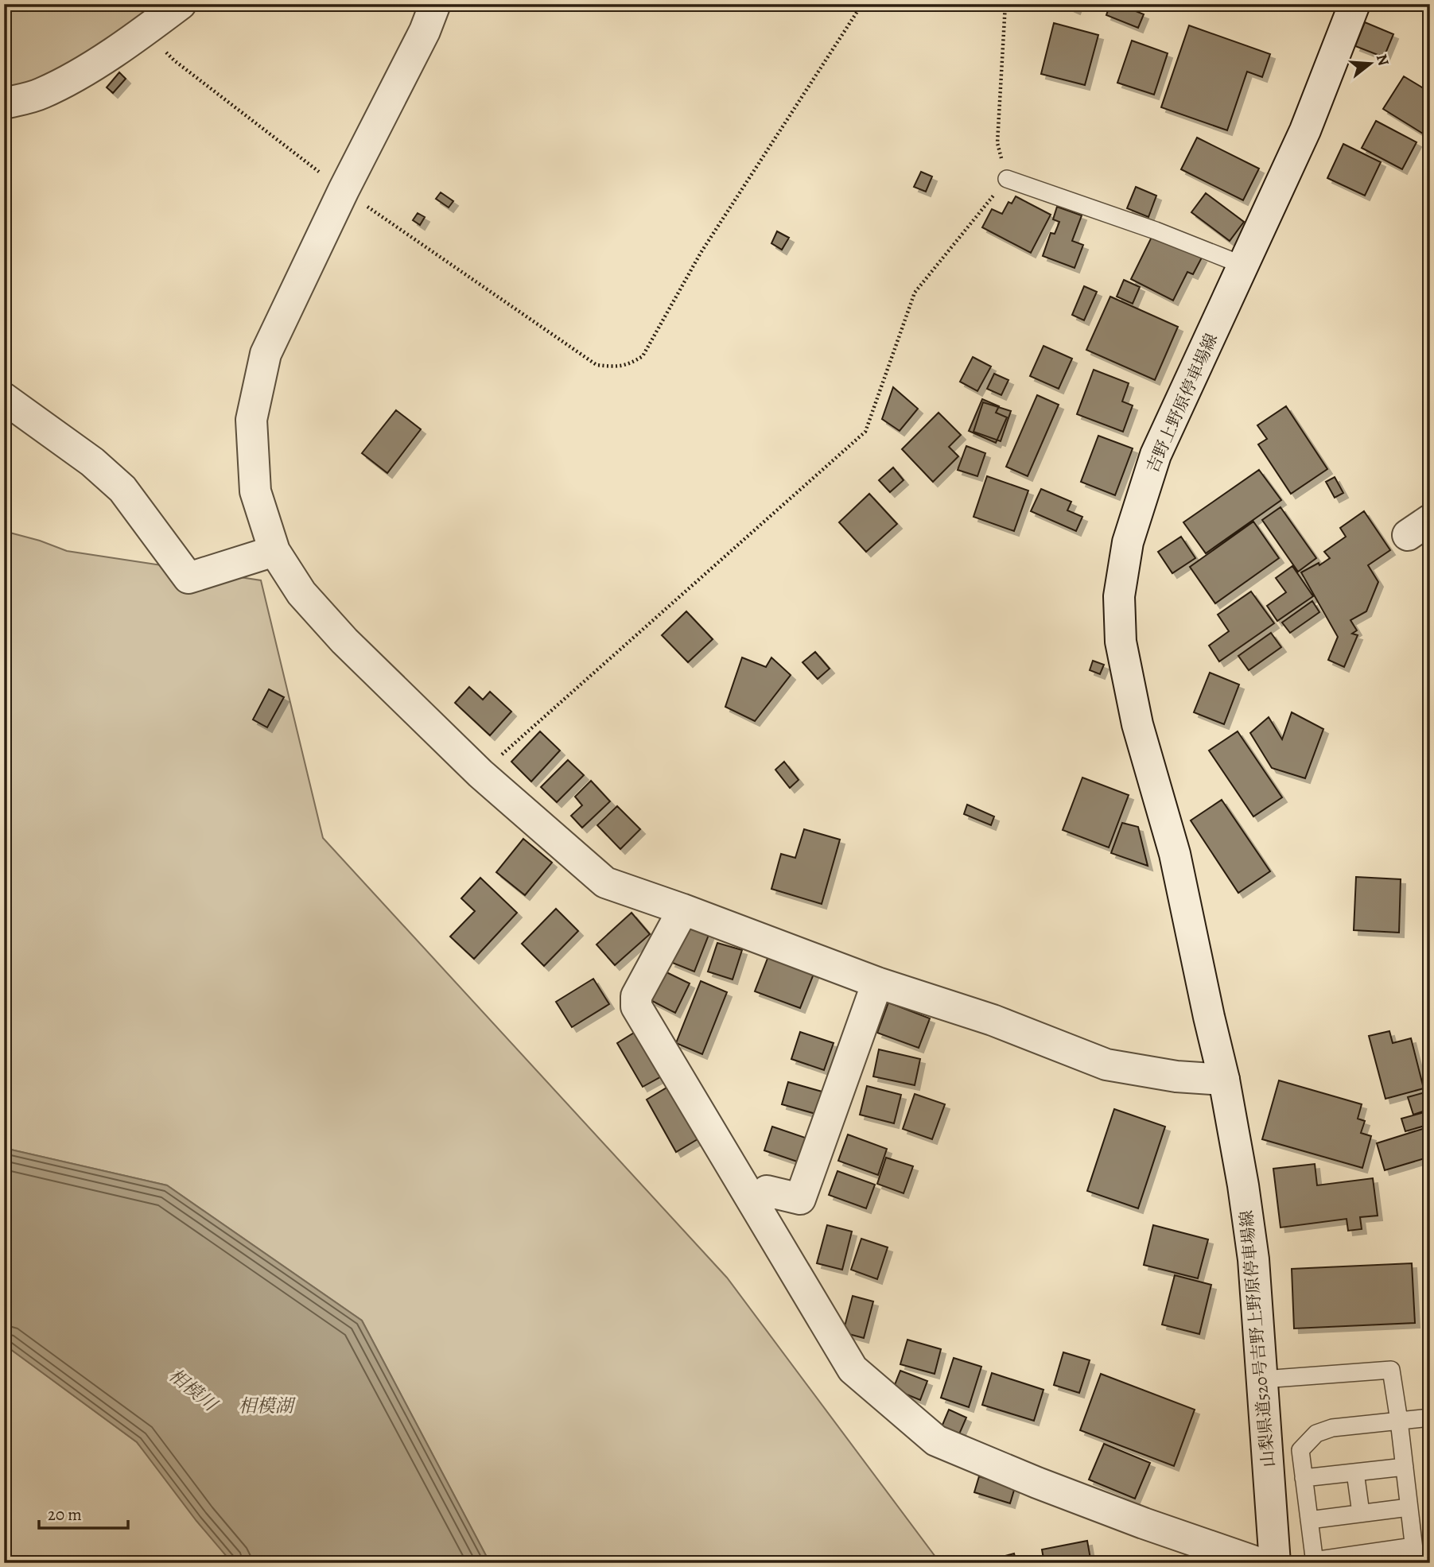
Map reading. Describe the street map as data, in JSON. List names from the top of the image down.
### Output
{
  "streets": {
    "street": ["吉野上野原停車場線", "山梨県道520号吉野上野原停車場線"]
  },
  "crossings": [
    ["吉野上野原停車場線", "山梨県道520号吉野上野原停車場線"]
  ],
  "water": ["相模川", "相模湖"],
  "scale_bar": "20 m",
  "north": "right"
}
